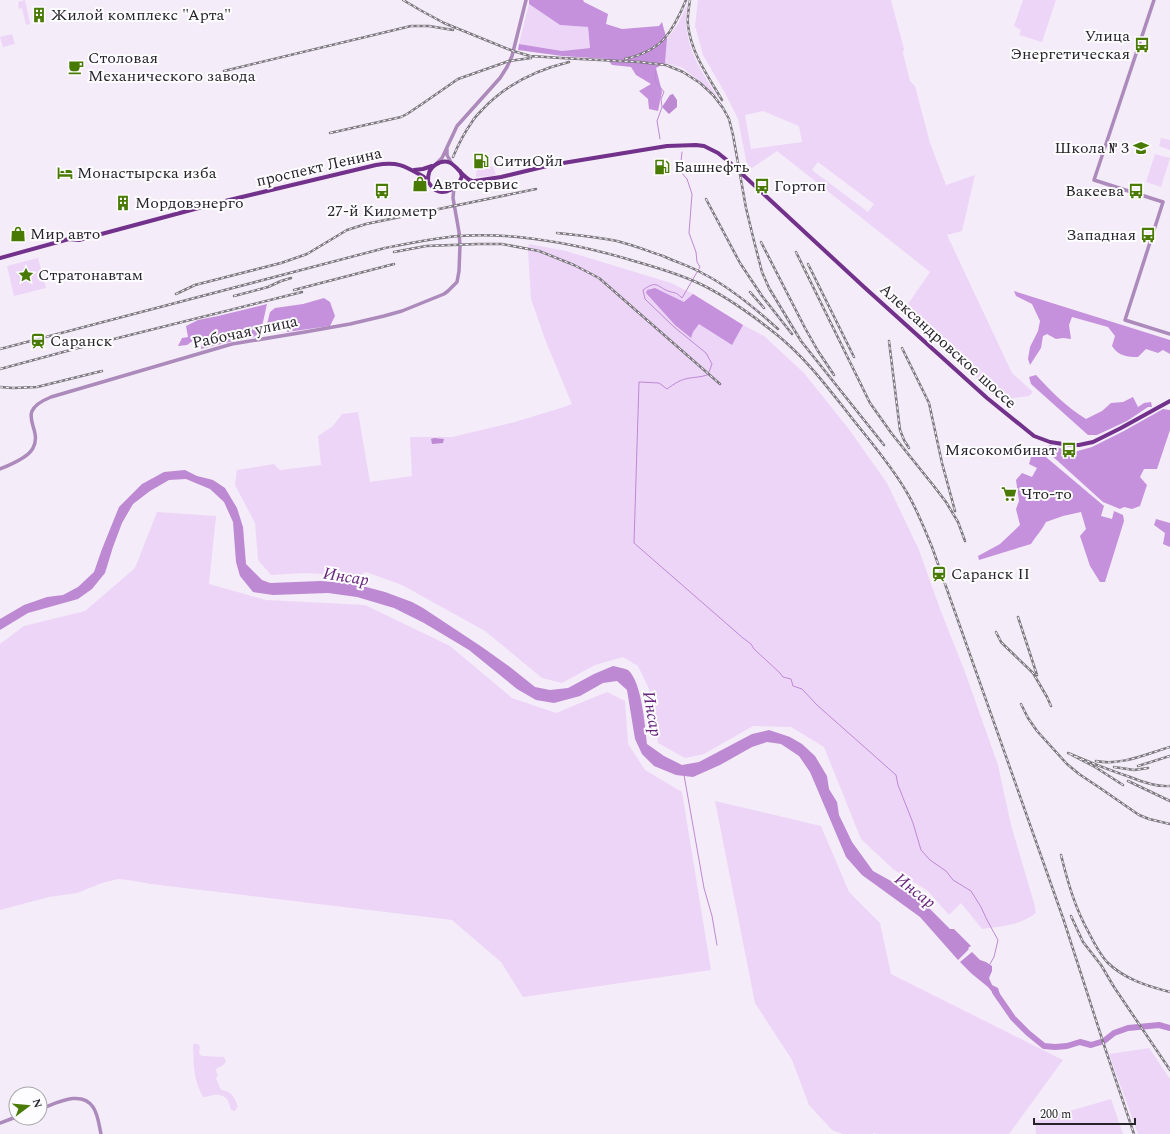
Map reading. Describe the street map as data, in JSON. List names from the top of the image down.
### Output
{
  "streets": {
    "main road": ["проспект Ленина", "Александровское шоссе"],
    "street": ["Рабочая улица"]
  },
  "water": ["Инсар"],
  "places": {
    "building": ["Жилой комплекс \"Арта\"", "Мордовэнерго"],
    "bus stop": [
      "Улица Энергетическая",
      "Гортоп",
      "27-й Километр",
      "Вакеева",
      "Западная",
      "Мясокомбинат"
    ],
    "cafe": ["Столовая Механического завода"],
    "school or university": ["Школа № 3"],
    "fuel station": ["СитиОйл", "Башнефть"],
    "hotel": ["Монастырска изба"],
    "shop": ["Автосервис", "Мир авто"],
    "place": ["Стратонавтам"],
    "station": ["Саранск", "Саранск II"],
    "supermarket": ["Что-то"]
  },
  "scale_bar": "200 m",
  "north": "right"
}
